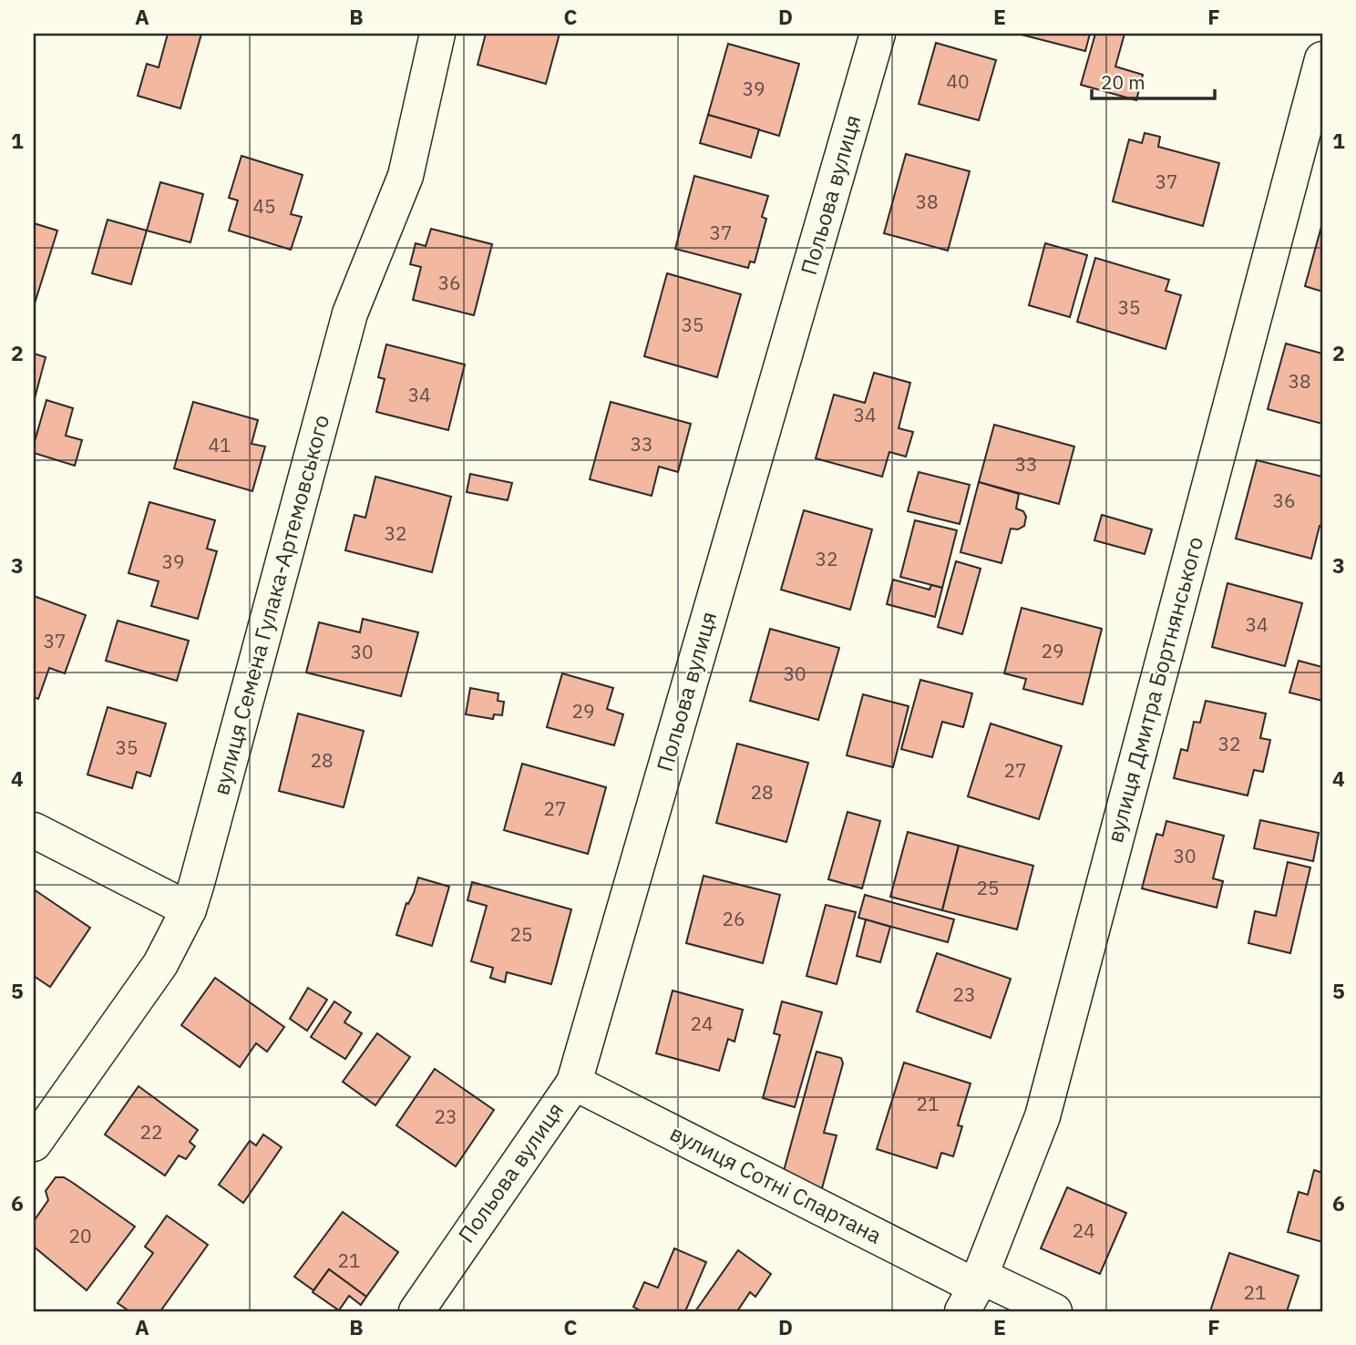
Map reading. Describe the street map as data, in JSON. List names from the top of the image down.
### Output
{
  "streets": {
    "street": [
      "Польова вулиця",
      "вулиця Семена Гулака-Артемовського",
      "вулиця Дмитра Бортнянського",
      "вулиця Сотні Спартана"
    ]
  },
  "crossings": [
    ["Польова вулиця", "вулиця Сотні Спартана"],
    ["вулиця Дмитра Бортнянського", "вулиця Сотні Спартана"]
  ],
  "house_numbers": [
    "40",
    "39",
    "37",
    "38",
    "45",
    "37",
    "36",
    "35",
    "35",
    "38",
    "34",
    "34",
    "33",
    "41",
    "33",
    "36",
    "32",
    "32",
    "39",
    "34",
    "37",
    "29",
    "30",
    "30",
    "29",
    "32",
    "35",
    "28",
    "27",
    "28",
    "27",
    "30",
    "25",
    "26",
    "25",
    "23",
    "24",
    "21",
    "23",
    "22",
    "24",
    "20",
    "21",
    "21"
  ],
  "scale_bar": "20 m",
  "grid": {
    "columns": [
      "A",
      "B",
      "C",
      "D",
      "E",
      "F"
    ],
    "rows": [
      "1",
      "2",
      "3",
      "4",
      "5",
      "6"
    ]
  }
}
